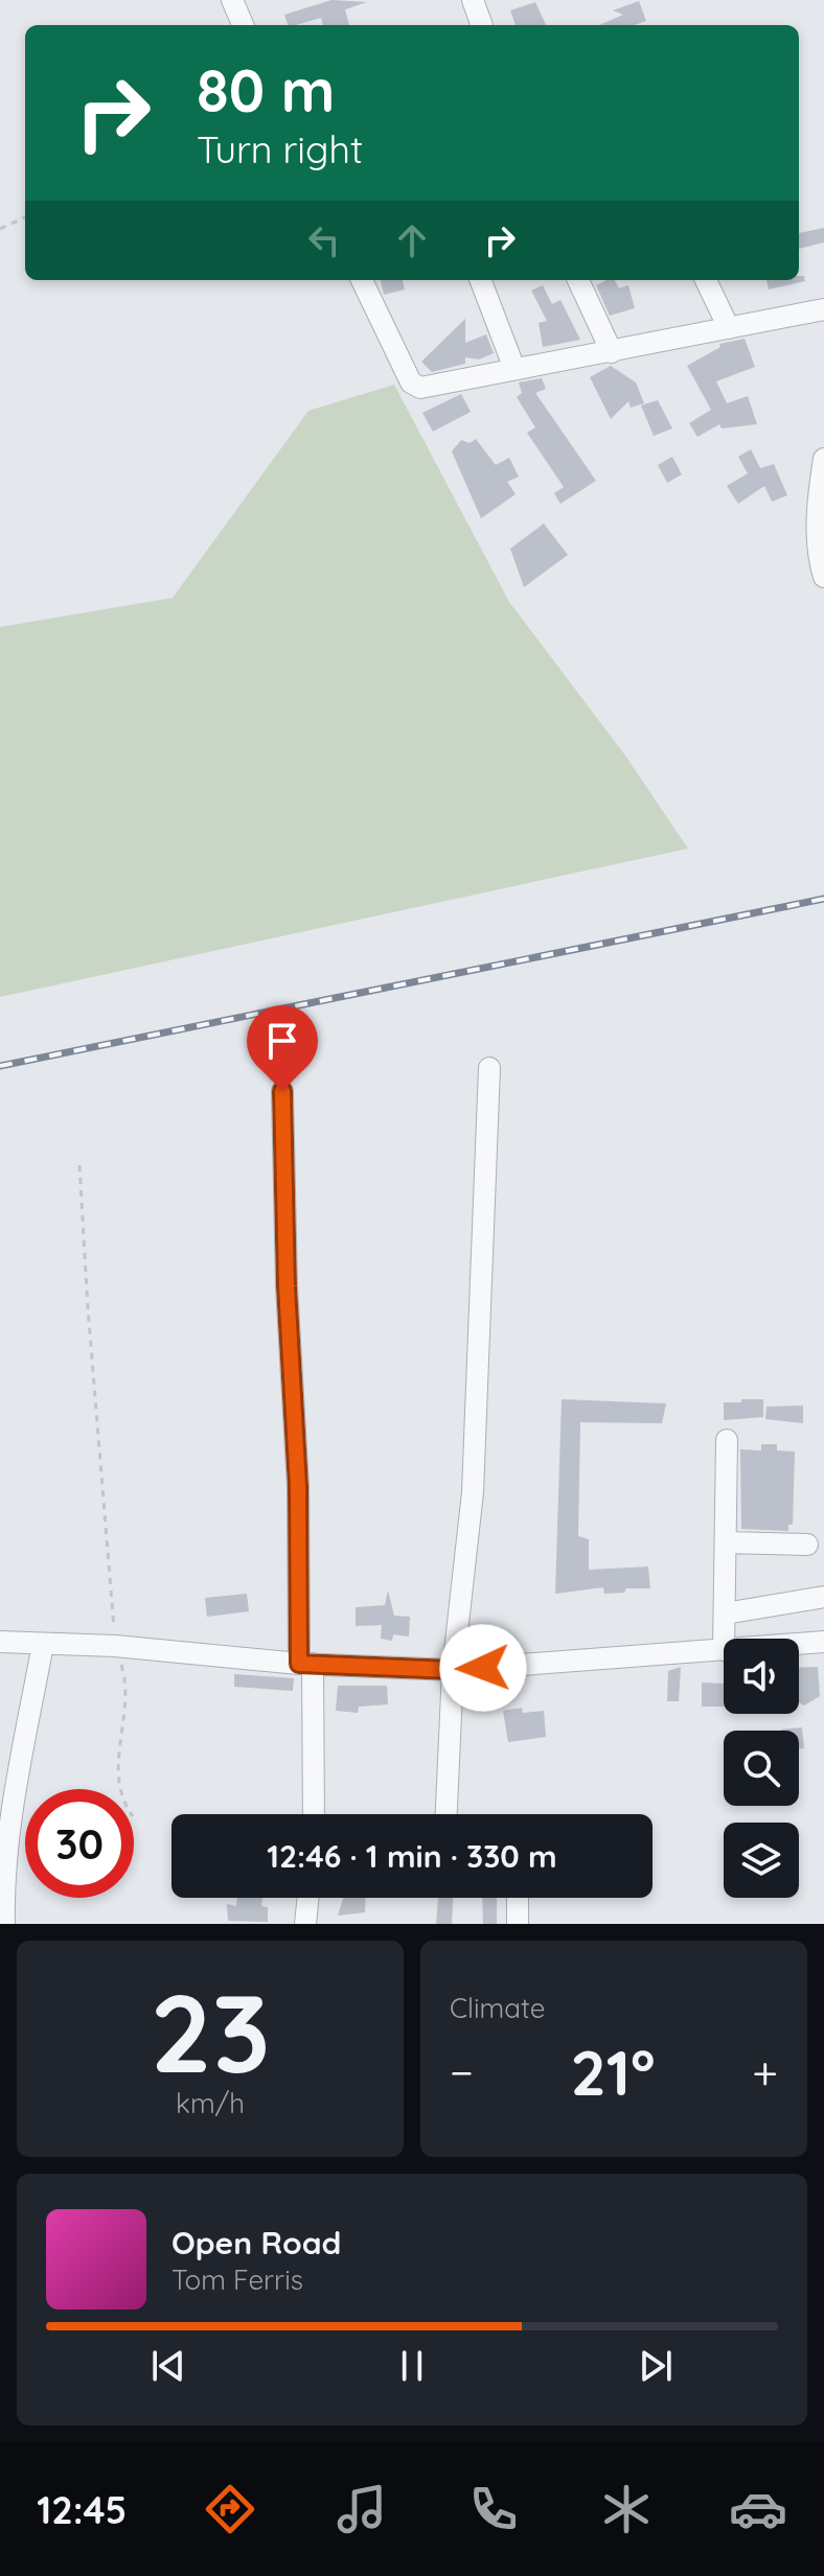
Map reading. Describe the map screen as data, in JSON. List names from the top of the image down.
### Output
{
  "page": {
    "turn": ["80 m", "Turn right"],
    "limit": "30",
    "trip": "12:46 · 1 min · 330 m",
    "tile": [
      ["23", "km/h"],
      "Climate"
    ],
    "heat": ["−", "21°", "+"],
    "song": ["Open Road", "Tom Ferris"],
    "tabs": "12:45"
  }
}
